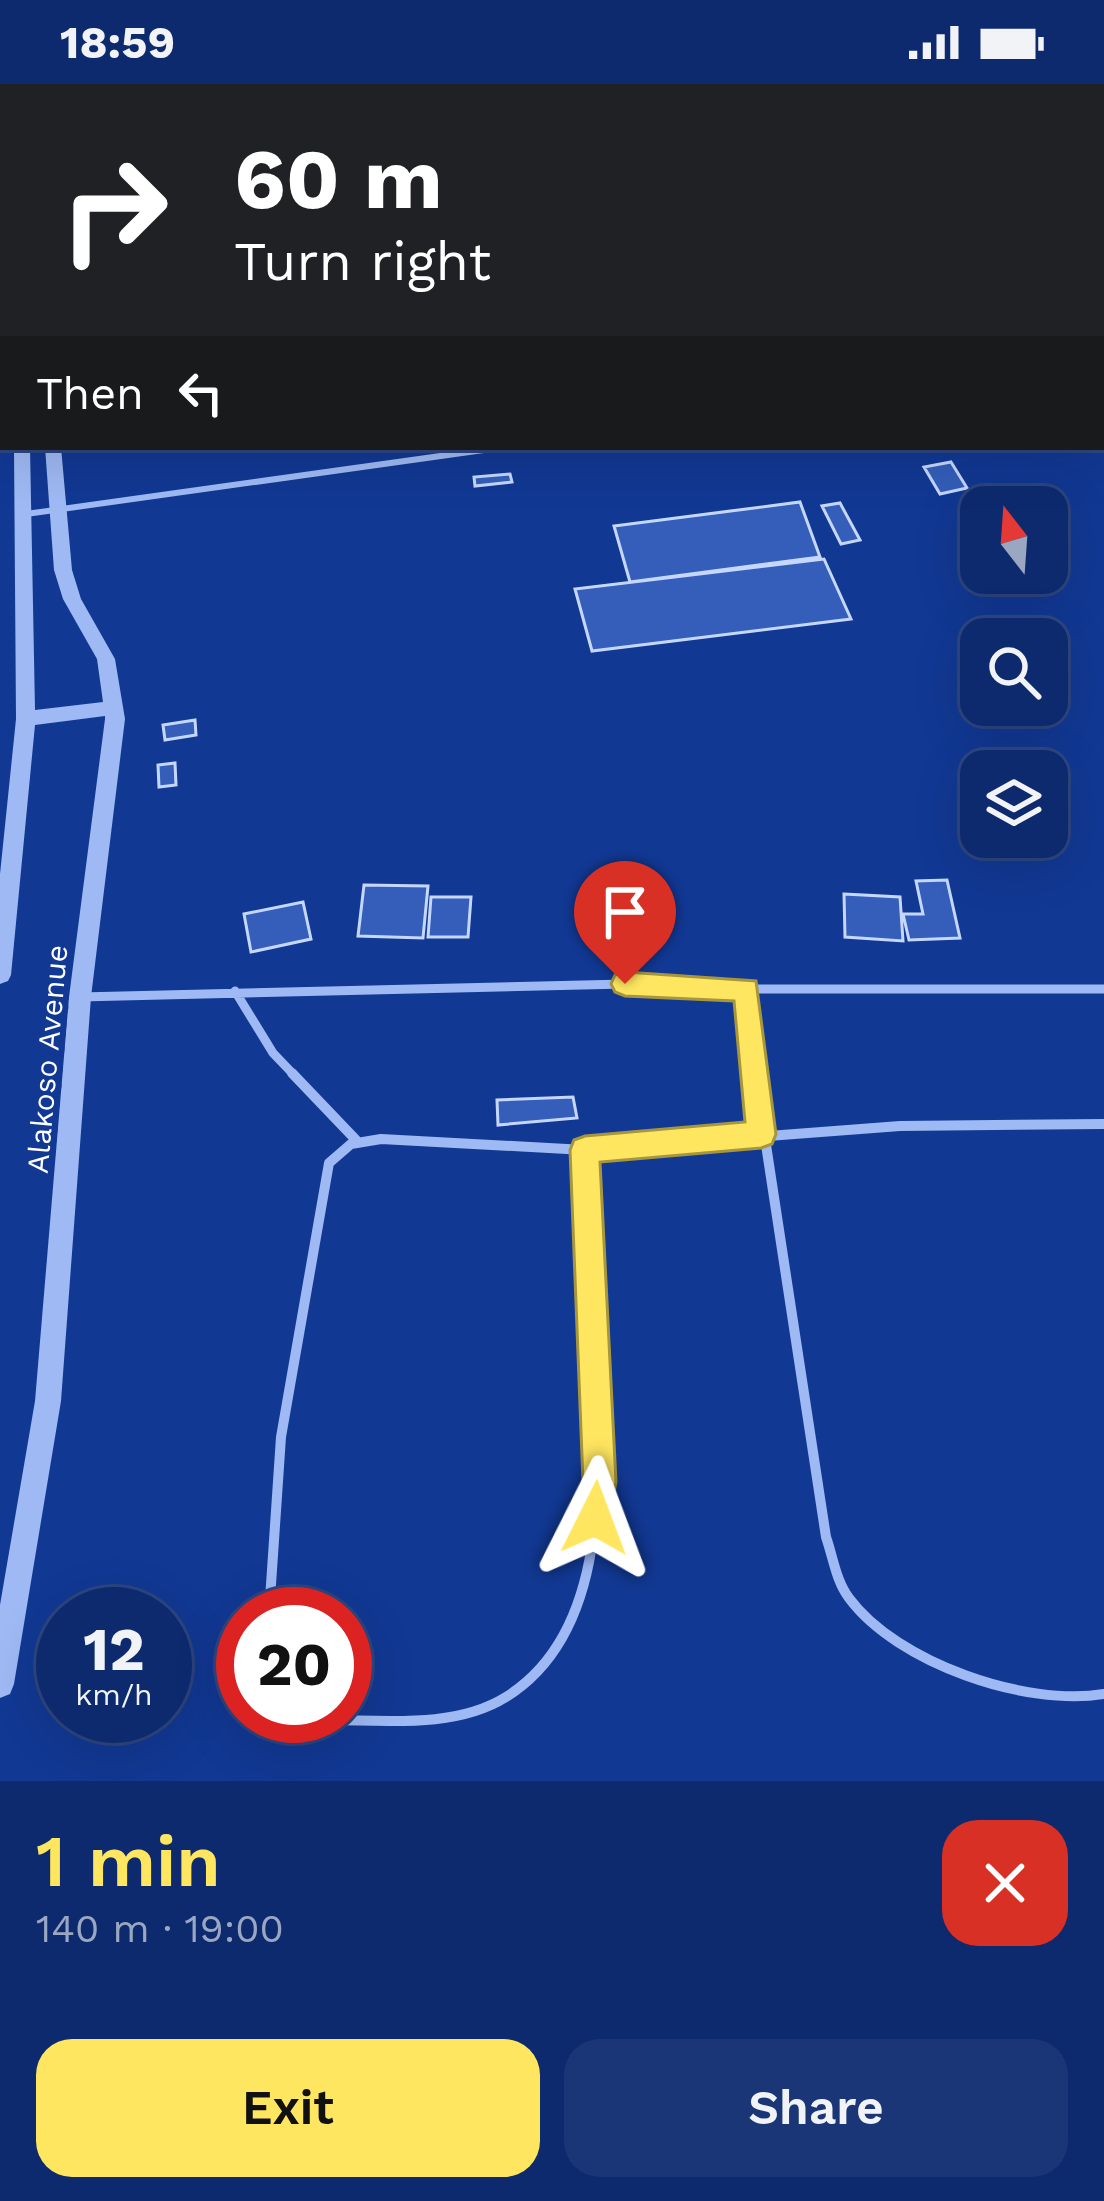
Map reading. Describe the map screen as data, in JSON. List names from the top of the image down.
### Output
{
  "streets": {
    "street": ["Alakoso Avenue"]
  },
  "north": "top",
  "page": {
    "status": "18:59",
    "turn": ["60 m", "Turn right"],
    "then": "Then",
    "speed": "12 km/h",
    "limit": "20",
    "heading": ["1 min", "140 m · 19:00"],
    "buttons": ["Exit", "Share"]
  }
}
